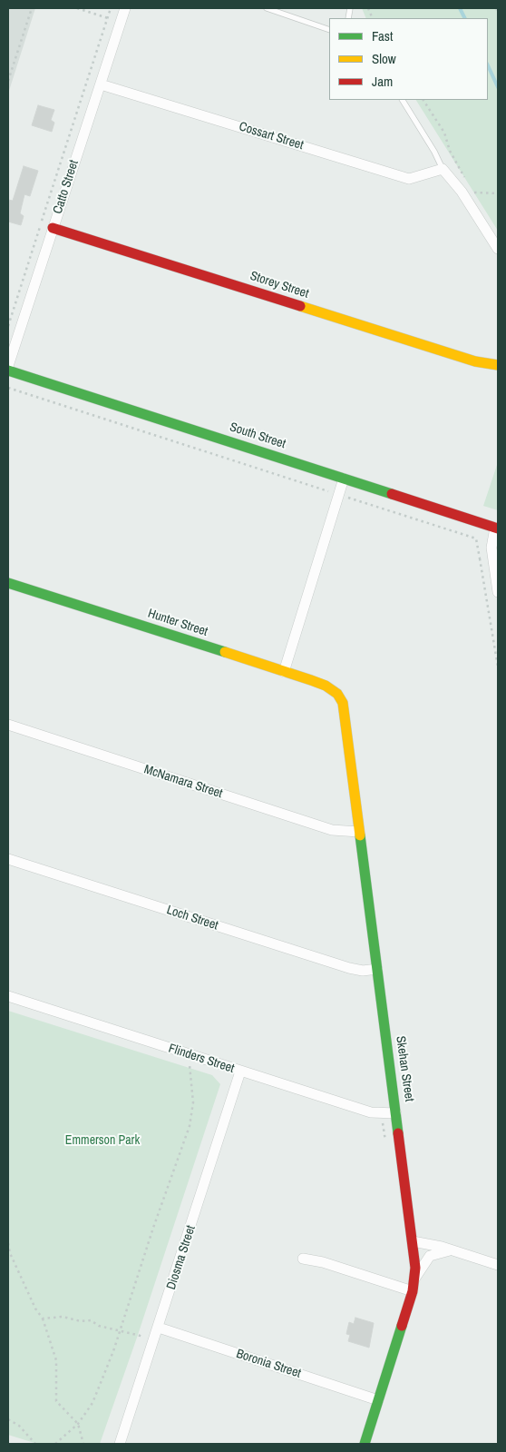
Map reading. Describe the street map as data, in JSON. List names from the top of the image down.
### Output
{
  "streets": {
    "street": [
      "Cossart Street",
      "Catto Street",
      "Storey Street",
      "South Street",
      "Hunter Street",
      "McNamara Street",
      "Loch Street",
      "Flinders Street",
      "Skehan Street",
      "Diosma Street",
      "Boronia Street"
    ]
  },
  "crossings": [
    ["Cossart Street", "Catto Street"],
    ["Catto Street", "Storey Street"],
    ["Hunter Street", "Skehan Street"],
    ["McNamara Street", "Skehan Street"],
    ["Loch Street", "Skehan Street"],
    ["Flinders Street", "Skehan Street"],
    ["Flinders Street", "Diosma Street"],
    ["Skehan Street", "Boronia Street"],
    ["Diosma Street", "Boronia Street"]
  ],
  "parks": ["Emmerson Park"],
  "legend": ["Fast", "Slow", "Jam"]
}
